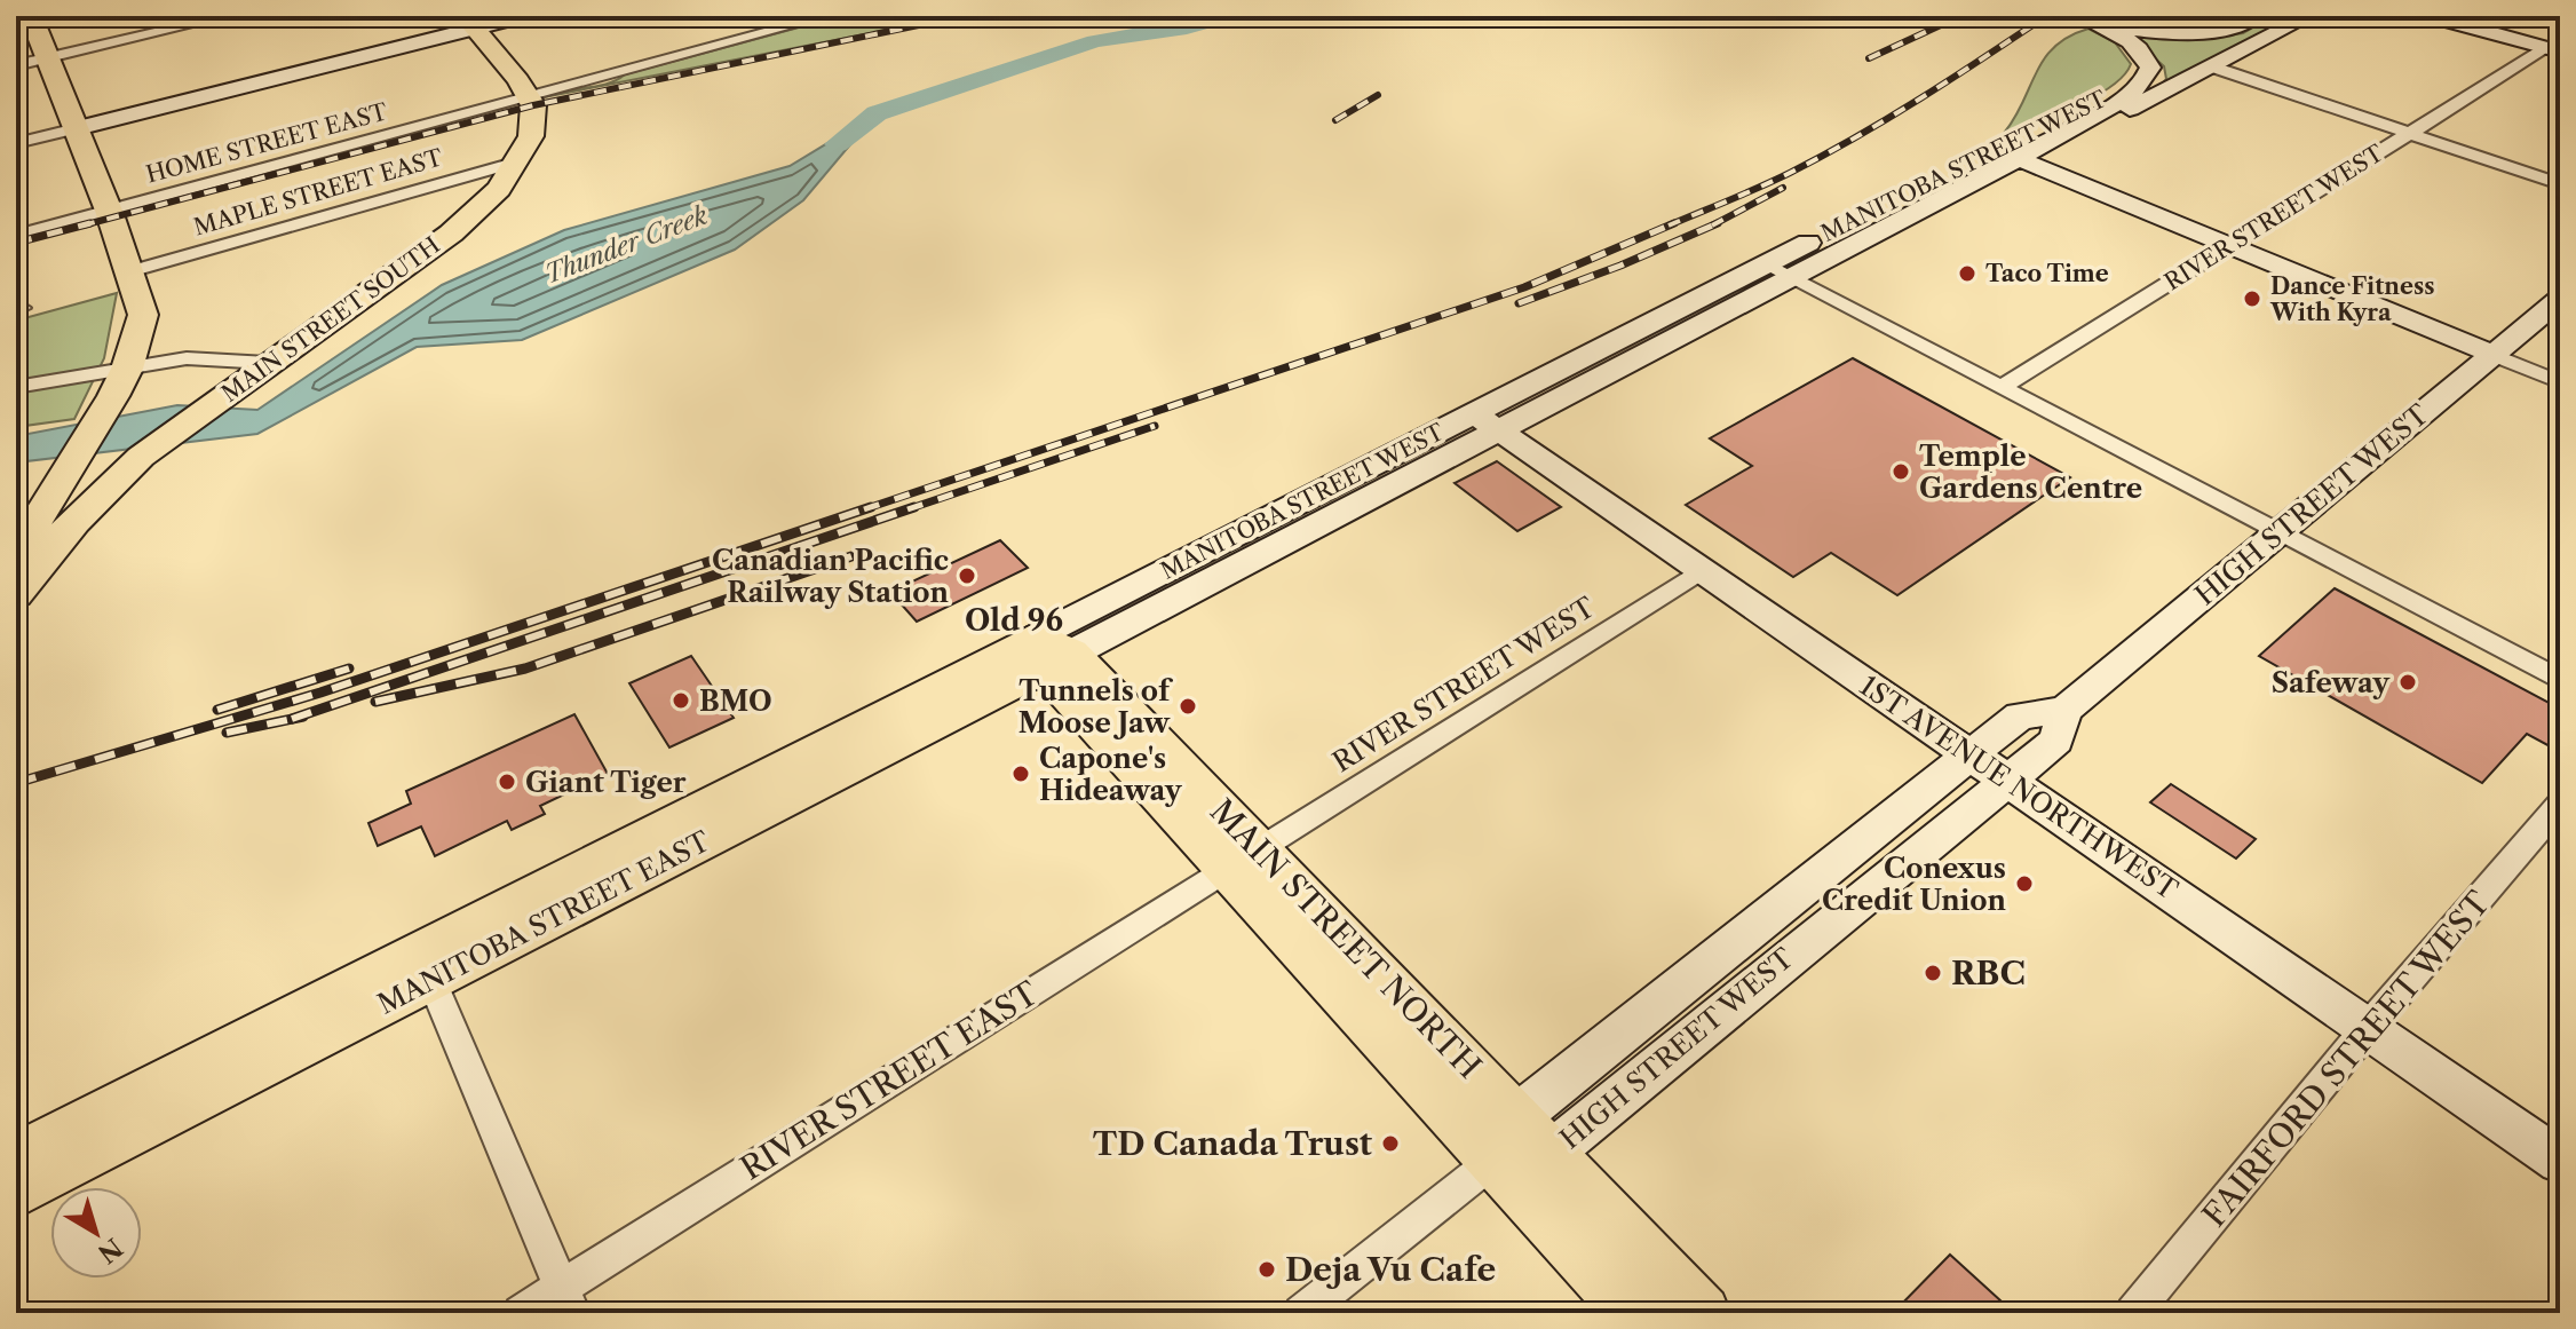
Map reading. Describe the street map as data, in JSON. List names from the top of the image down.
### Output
{
  "streets": {
    "main road": [
      "MANITOBA STREET WEST",
      "MAIN STREET SOUTH",
      "HIGH STREET WEST",
      "1ST AVENUE NORTHWEST",
      "MANITOBA STREET EAST",
      "MAIN STREET NORTH"
    ],
    "street": [
      "HOME STREET EAST",
      "MAPLE STREET EAST",
      "RIVER STREET WEST",
      "FAIRFORD STREET WEST",
      "RIVER STREET EAST"
    ]
  },
  "crossings": [
    ["HOME STREET EAST", "MAIN STREET SOUTH"],
    ["MANITOBA STREET WEST", "1ST AVENUE NORTHWEST"],
    ["MANITOBA STREET WEST", "MANITOBA STREET EAST"],
    ["MANITOBA STREET WEST", "MAIN STREET NORTH"],
    ["MAPLE STREET EAST", "MAIN STREET SOUTH"],
    ["RIVER STREET WEST", "1ST AVENUE NORTHWEST"],
    ["RIVER STREET WEST", "MAIN STREET NORTH"],
    ["RIVER STREET WEST", "RIVER STREET EAST"],
    ["HIGH STREET WEST", "1ST AVENUE NORTHWEST"],
    ["HIGH STREET WEST", "MAIN STREET NORTH"],
    ["1ST AVENUE NORTHWEST", "FAIRFORD STREET WEST"],
    ["MANITOBA STREET EAST", "MAIN STREET NORTH"],
    ["MAIN STREET NORTH", "RIVER STREET EAST"]
  ],
  "districts": ["Old 96"],
  "water": ["Thunder Creek"],
  "places": [
    "Taco Time",
    "Dance Fitness With Kyra",
    "Temple Gardens Centre",
    "Canadian Pacific Railway Station",
    "Safeway",
    "BMO",
    "Tunnels of Moose Jaw",
    "Capone's Hideaway",
    "Giant Tiger",
    "Conexus Credit Union",
    "RBC",
    "TD Canada Trust",
    "Deja Vu Cafe"
  ],
  "north": "bottom right"
}
